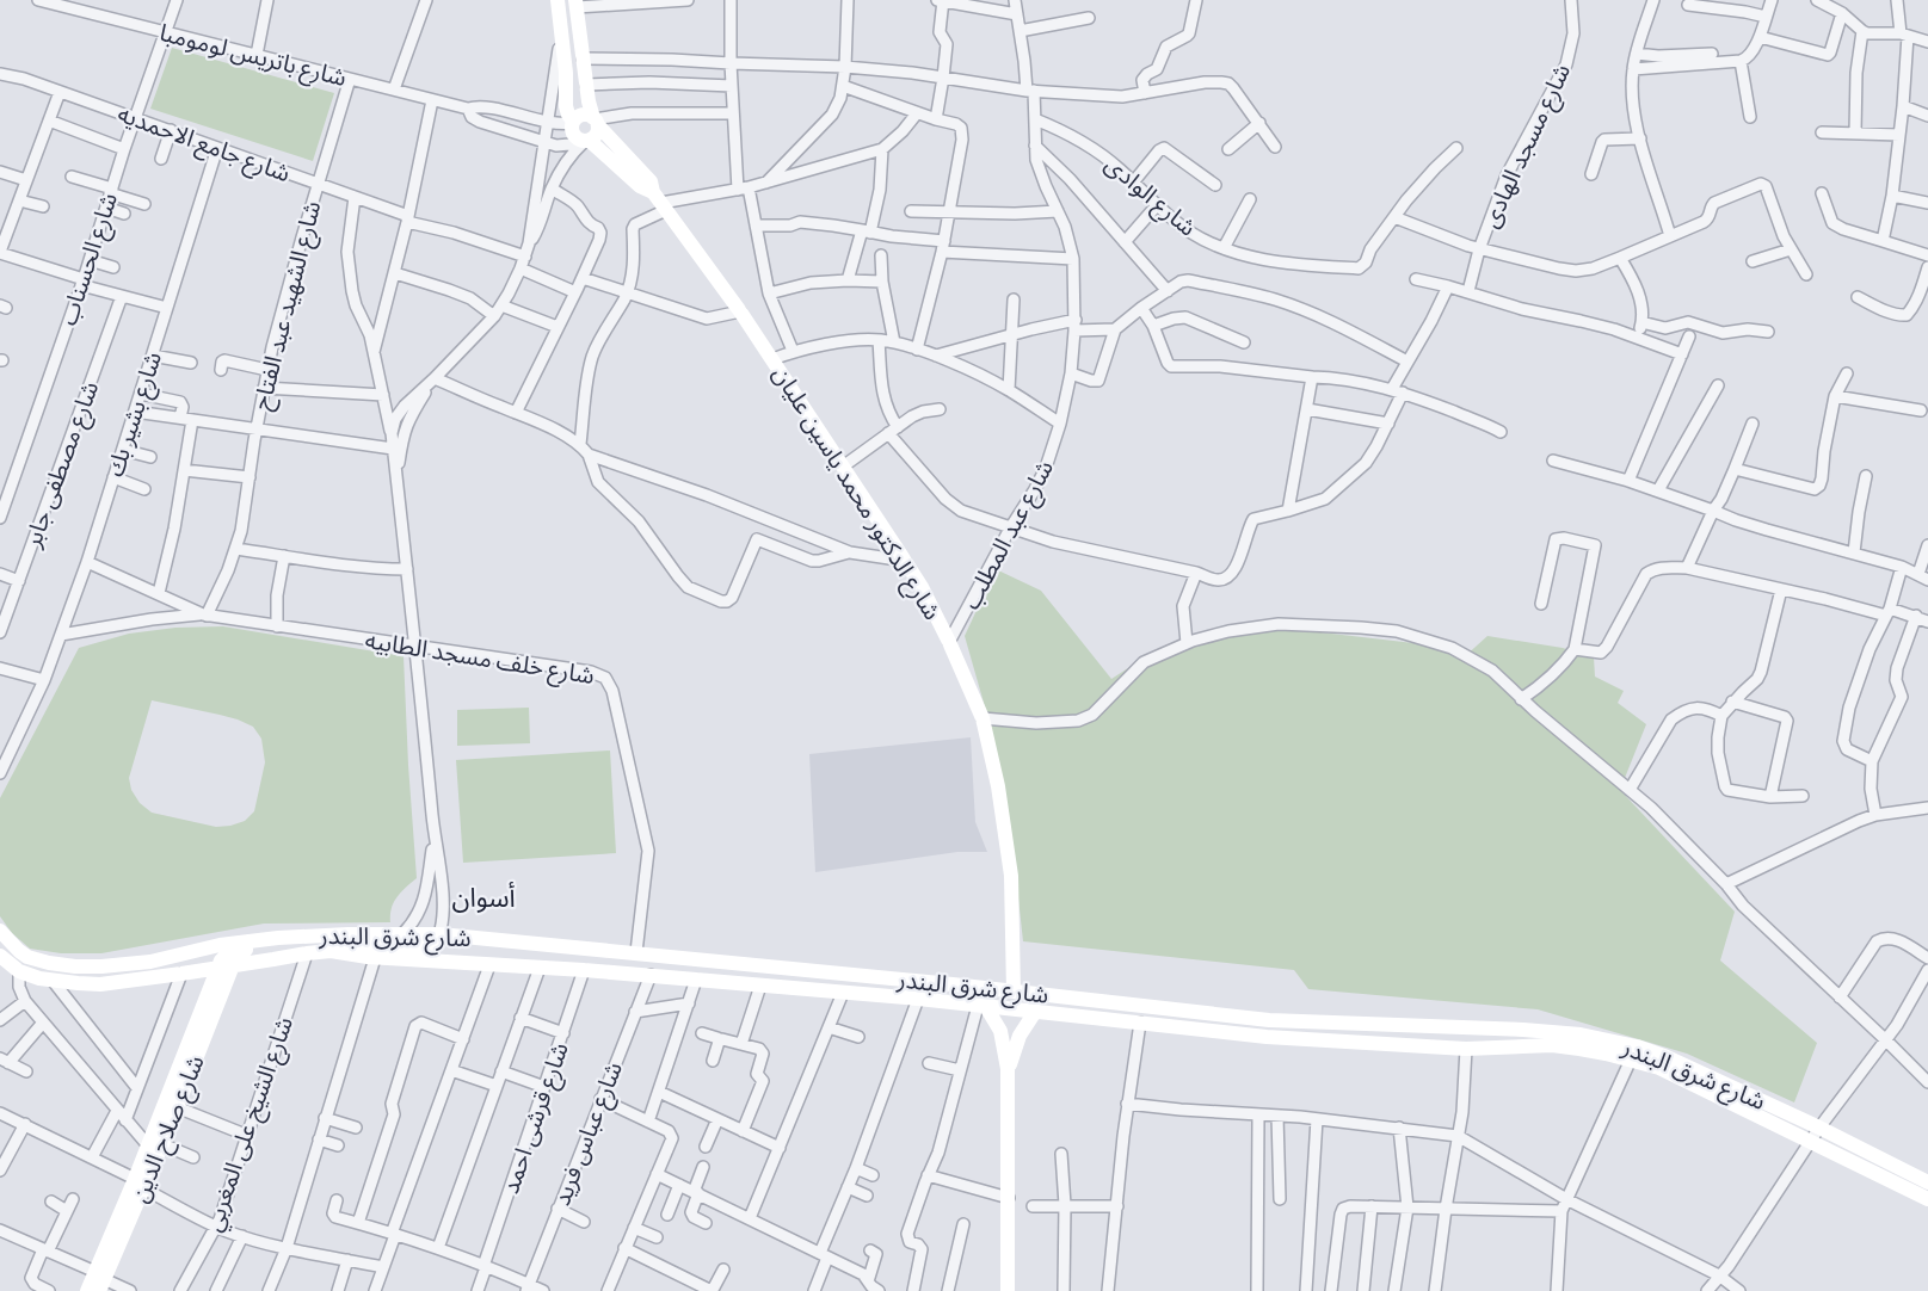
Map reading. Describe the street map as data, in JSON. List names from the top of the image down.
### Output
{
  "streets": {
    "main road": ["شارع الدكتور محمد ياسين عليان", "شارع شرق البندر", "شارع صلاح الدين"],
    "street": [
      "شارع باتريس لومومبا",
      "شارع جامع الاحمديه",
      "شارع مسجد الهادى",
      "شارع الوادى",
      "شارع الحسناب",
      "شارع الشهيد عبد الفتاح",
      "شارع بشير بك",
      "شارع مصطفى جابر",
      "شارع عبد المطلب",
      "شارع خلف مسجد الطابيه",
      "شارع قرشى احمد",
      "شارع الشيخ على المغربي",
      "شارع عباس فريد"
    ]
  },
  "crossings": [
    ["شارع باتريس لومومبا", "شارع الحسناب"],
    ["شارع باتريس لومومبا", "شارع الشهيد عبد الفتاح"],
    ["شارع باتريس لومومبا", "شارع الدكتور محمد ياسين عليان"],
    ["شارع جامع الاحمديه", "شارع الحسناب"],
    ["شارع جامع الاحمديه", "شارع الشهيد عبد الفتاح"],
    ["شارع جامع الاحمديه", "شارع بشير بك"],
    ["شارع الوادى", "شارع عبد المطلب"],
    ["شارع الشهيد عبد الفتاح", "شارع خلف مسجد الطابيه"],
    ["شارع بشير بك", "شارع خلف مسجد الطابيه"],
    ["شارع الدكتور محمد ياسين عليان", "شارع عبد المطلب"],
    ["شارع الدكتور محمد ياسين عليان", "شارع شرق البندر"],
    ["شارع خلف مسجد الطابيه", "شارع شرق البندر"],
    ["شارع شرق البندر", "شارع قرشى احمد"],
    ["شارع شرق البندر", "شارع الشيخ على المغربي"],
    ["شارع شرق البندر", "شارع صلاح الدين"],
    ["شارع شرق البندر", "شارع عباس فريد"]
  ],
  "districts": ["أسوان"]
}
